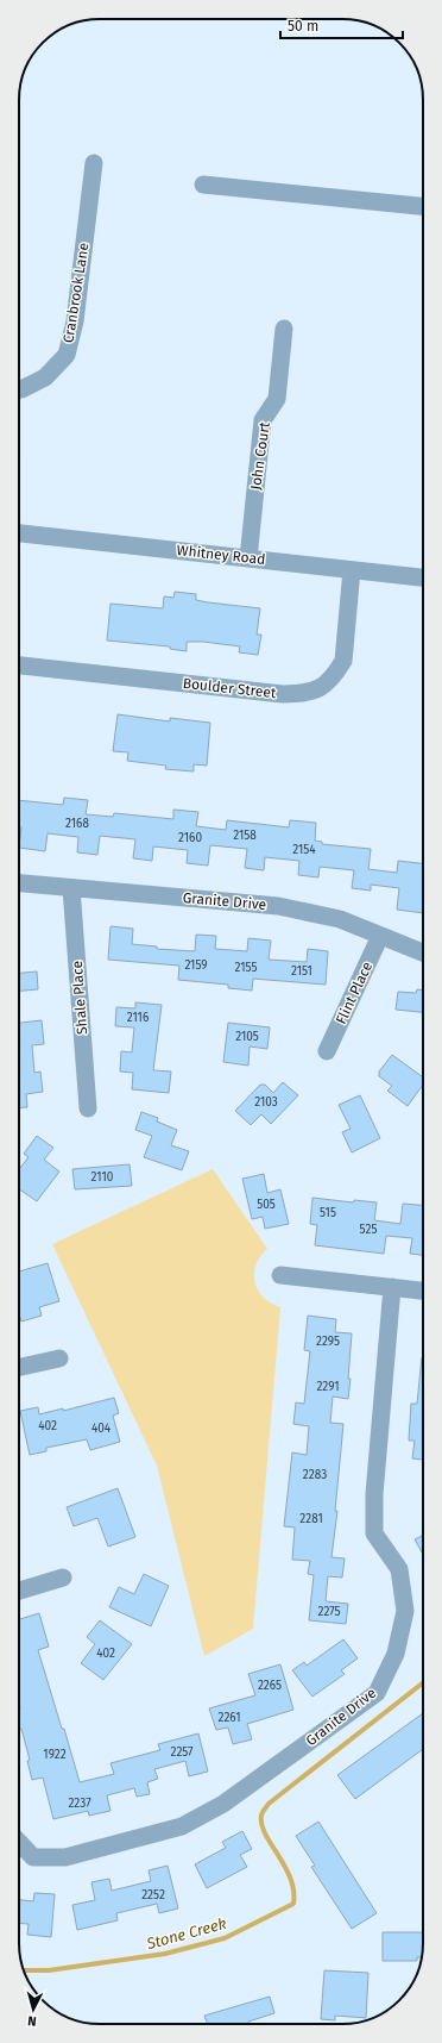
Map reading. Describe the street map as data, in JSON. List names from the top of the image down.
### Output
{
  "streets": {
    "street": [
      "Cranbrook Lane",
      "John Court",
      "Whitney Road",
      "Boulder Street",
      "Granite Drive",
      "Flint Place",
      "Shale Place"
    ]
  },
  "crossings": [
    ["John Court", "Whitney Road"],
    ["Whitney Road", "Boulder Street"],
    ["Granite Drive", "Flint Place"],
    ["Granite Drive", "Shale Place"]
  ],
  "water": ["Stone Creek"],
  "house_numbers": [
    "2168",
    "2158",
    "2160",
    "2154",
    "2159",
    "2155",
    "2151",
    "2116",
    "2105",
    "2103",
    "2110",
    "505",
    "515",
    "525",
    "2295",
    "2291",
    "402",
    "404",
    "2283",
    "2281",
    "2275",
    "402",
    "2265",
    "2261",
    "2257",
    "1922",
    "2237",
    "2252"
  ],
  "scale_bar": "50 m",
  "north": "bottom"
}
